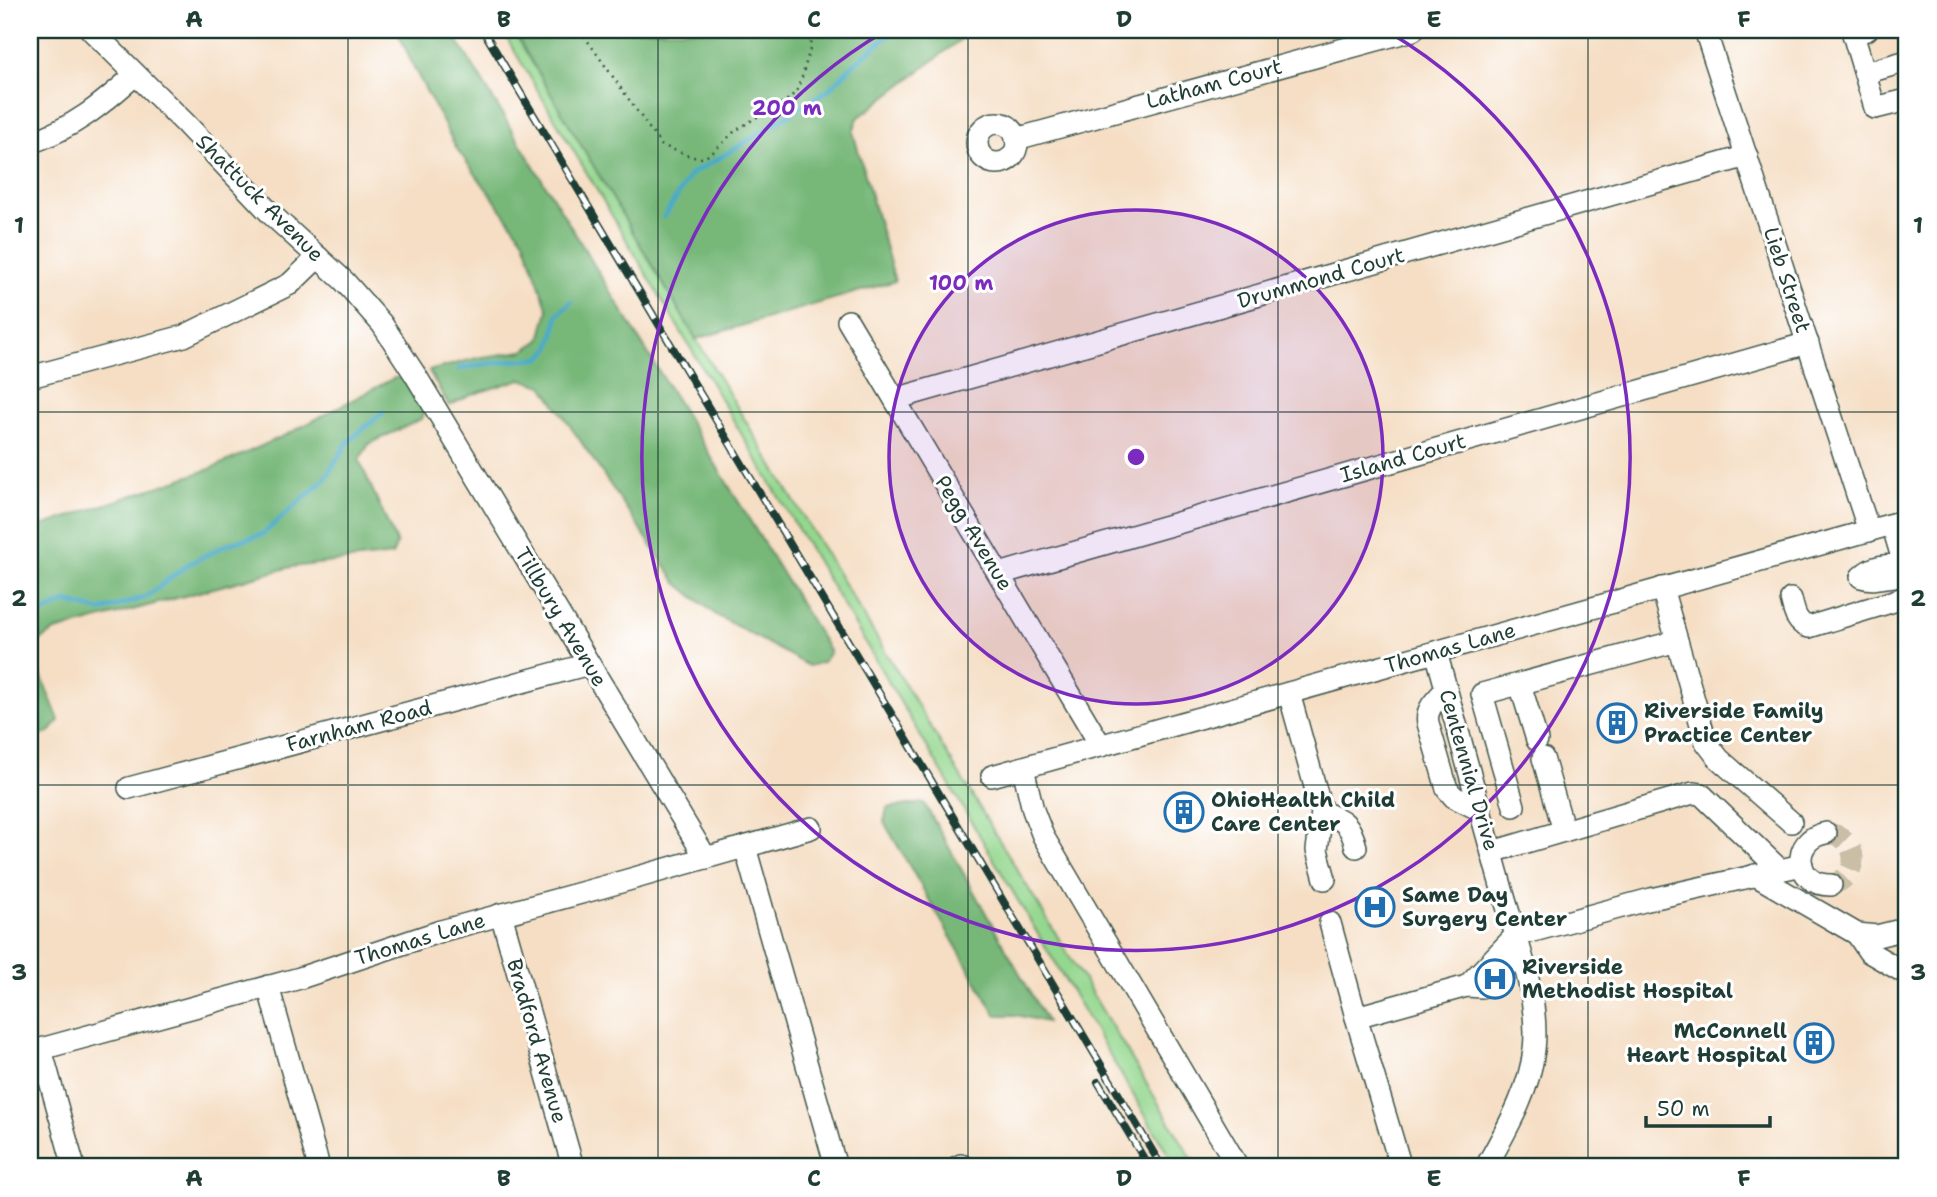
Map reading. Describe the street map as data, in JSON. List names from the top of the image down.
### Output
{
  "streets": {
    "street": [
      "Latham Court",
      "Shattuck Avenue",
      "Drummond Court",
      "Lieb Street",
      "Island Court",
      "Pegg Avenue",
      "Tillbury Avenue",
      "Thomas Lane",
      "Farnham Road",
      "Centennial Drive",
      "Bradford Avenue"
    ]
  },
  "crossings": [
    ["Shattuck Avenue", "Tillbury Avenue"],
    ["Drummond Court", "Lieb Street"],
    ["Drummond Court", "Pegg Avenue"],
    ["Lieb Street", "Island Court"],
    ["Lieb Street", "Thomas Lane"],
    ["Island Court", "Pegg Avenue"],
    ["Pegg Avenue", "Thomas Lane"],
    ["Tillbury Avenue", "Thomas Lane"],
    ["Tillbury Avenue", "Farnham Road"],
    ["Thomas Lane", "Centennial Drive"],
    ["Thomas Lane", "Bradford Avenue"]
  ],
  "places": {
    "building": ["Riverside Family Practice Center", "OhioHealth Child Care Center", "McConnell Heart Hospital"],
    "hospital": ["Same Day Surgery Center", "Riverside Methodist Hospital"]
  },
  "scale_bar": "50 m",
  "grid": {
    "columns": [
      "A",
      "B",
      "C",
      "D",
      "E",
      "F"
    ],
    "rows": ["1", "2", "3"]
  },
  "rings": ["200 m", "100 m"]
}
